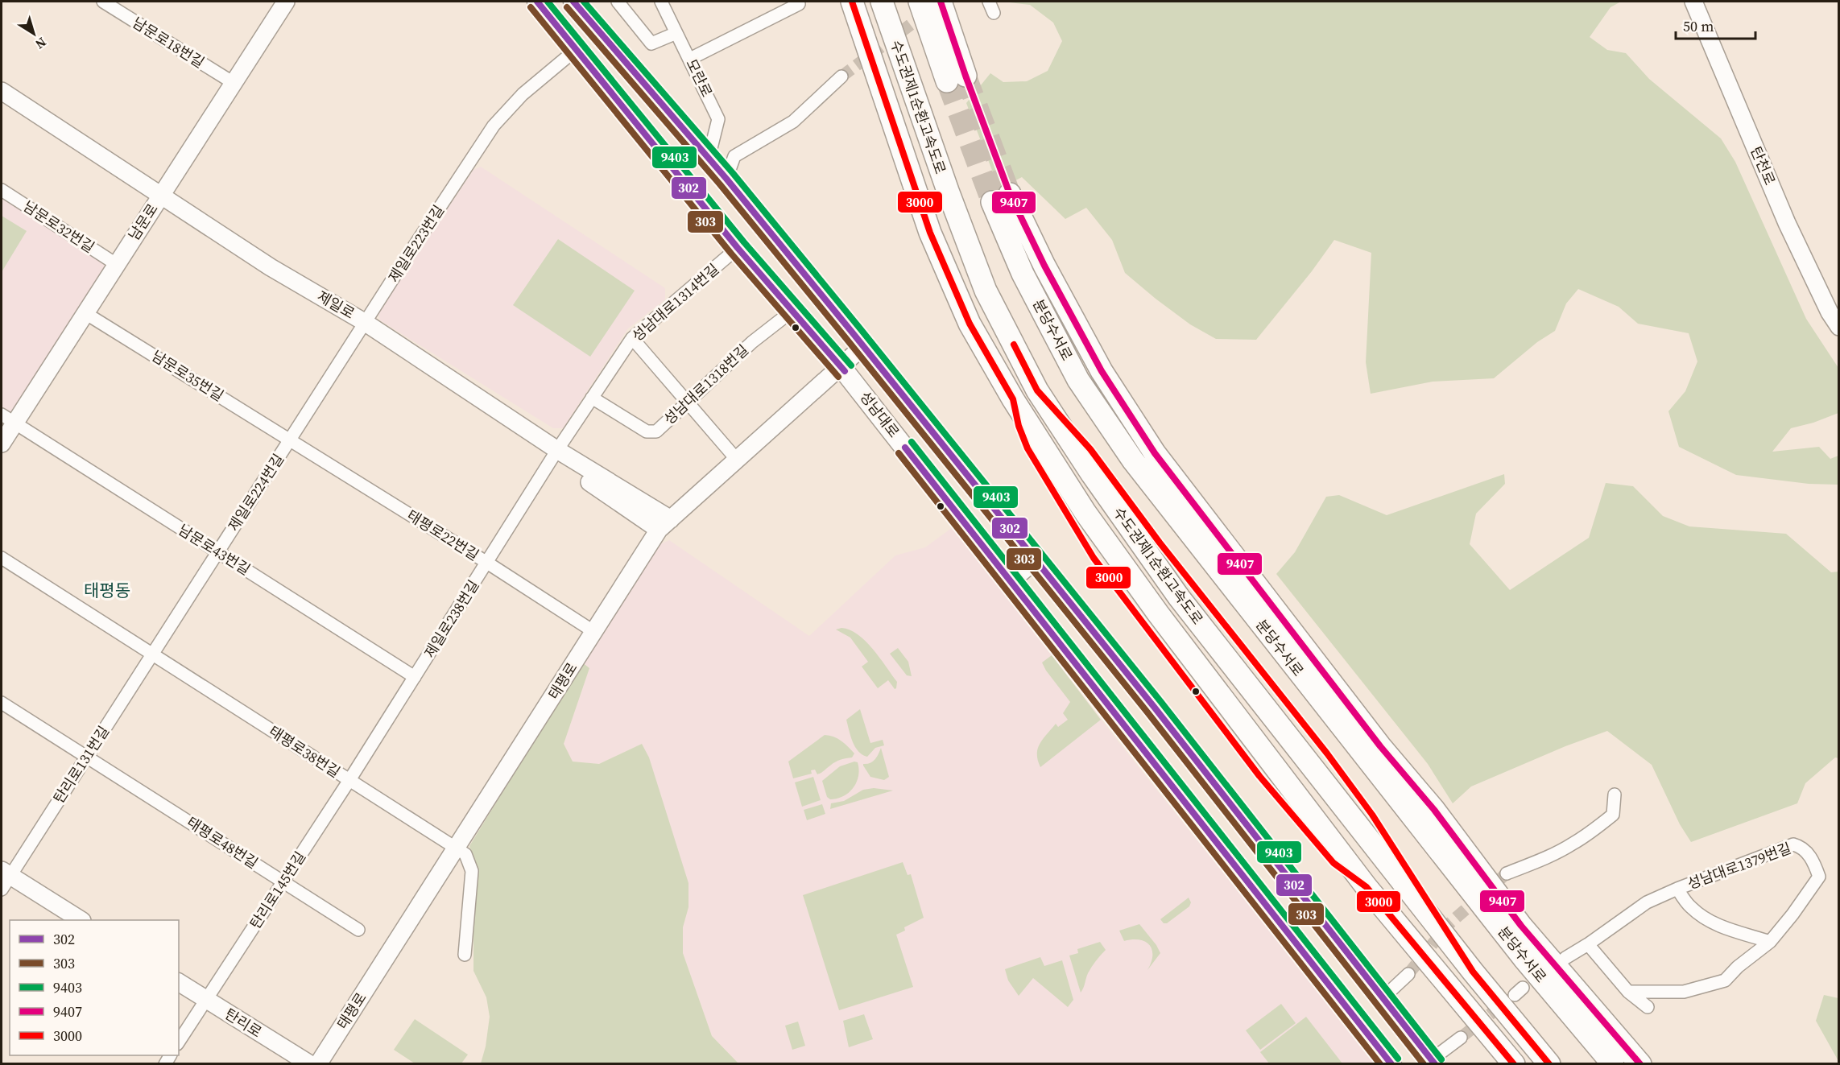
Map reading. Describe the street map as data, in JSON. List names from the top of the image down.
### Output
{
  "streets": {
    "highway": ["수도권제1순환고속도로", "분당수서로"],
    "main road": [
      "탄천로",
      "남문로",
      "제일로",
      "성남대로",
      "태평로",
      "탄리로"
    ],
    "street": [
      "남문로18번길",
      "모란로",
      "남문로32번길",
      "제일로223번길",
      "성남대로1314번길",
      "남문로35번길",
      "성남대로1318번길",
      "제일로224번길",
      "태평로22번길",
      "남문로43번길",
      "제일로238번길",
      "태평로38번길",
      "탄리로131번길",
      "태평로48번길",
      "성남대로1379번길",
      "탄리로145번길"
    ]
  },
  "crossings": [
    ["남문로18번길", "남문로"],
    ["모란로", "성남대로"],
    ["남문로", "남문로32번길"],
    ["남문로", "제일로"],
    ["남문로", "남문로35번길"],
    ["남문로", "남문로43번길"],
    ["제일로223번길", "제일로"],
    ["제일로223번길", "성남대로"],
    ["제일로223번길", "제일로224번길"],
    ["성남대로1314번길", "제일로"],
    ["성남대로1314번길", "성남대로1318번길"],
    ["성남대로1314번길", "성남대로"],
    ["성남대로1314번길", "제일로238번길"],
    ["제일로", "제일로224번길"],
    ["제일로", "제일로238번길"],
    ["제일로", "태평로"],
    ["남문로35번길", "제일로224번길"],
    ["남문로35번길", "태평로22번길"],
    ["성남대로1318번길", "성남대로"],
    ["성남대로", "태평로"],
    ["제일로224번길", "태평로22번길"],
    ["제일로224번길", "남문로43번길"],
    ["제일로224번길", "태평로38번길"],
    ["제일로224번길", "탄리로131번길"],
    ["태평로22번길", "제일로238번길"],
    ["태평로22번길", "태평로"],
    ["남문로43번길", "제일로238번길"],
    ["제일로238번길", "태평로38번길"],
    ["제일로238번길", "탄리로145번길"],
    ["태평로", "태평로38번길"],
    ["태평로38번길", "탄리로131번길"],
    ["태평로38번길", "탄리로145번길"],
    ["탄리로131번길", "태평로48번길"],
    ["태평로48번길", "탄리로145번길"],
    ["탄리로145번길", "탄리로"]
  ],
  "districts": ["태평동"],
  "lines": [
    "transit line 302",
    "transit line 9403",
    "transit line 9407",
    "transit line 3000",
    "transit line 303"
  ],
  "legend": [
    "302",
    "303",
    "9403",
    "9407",
    "3000"
  ],
  "scale_bar": "50 m",
  "north": "bottom right"
}
